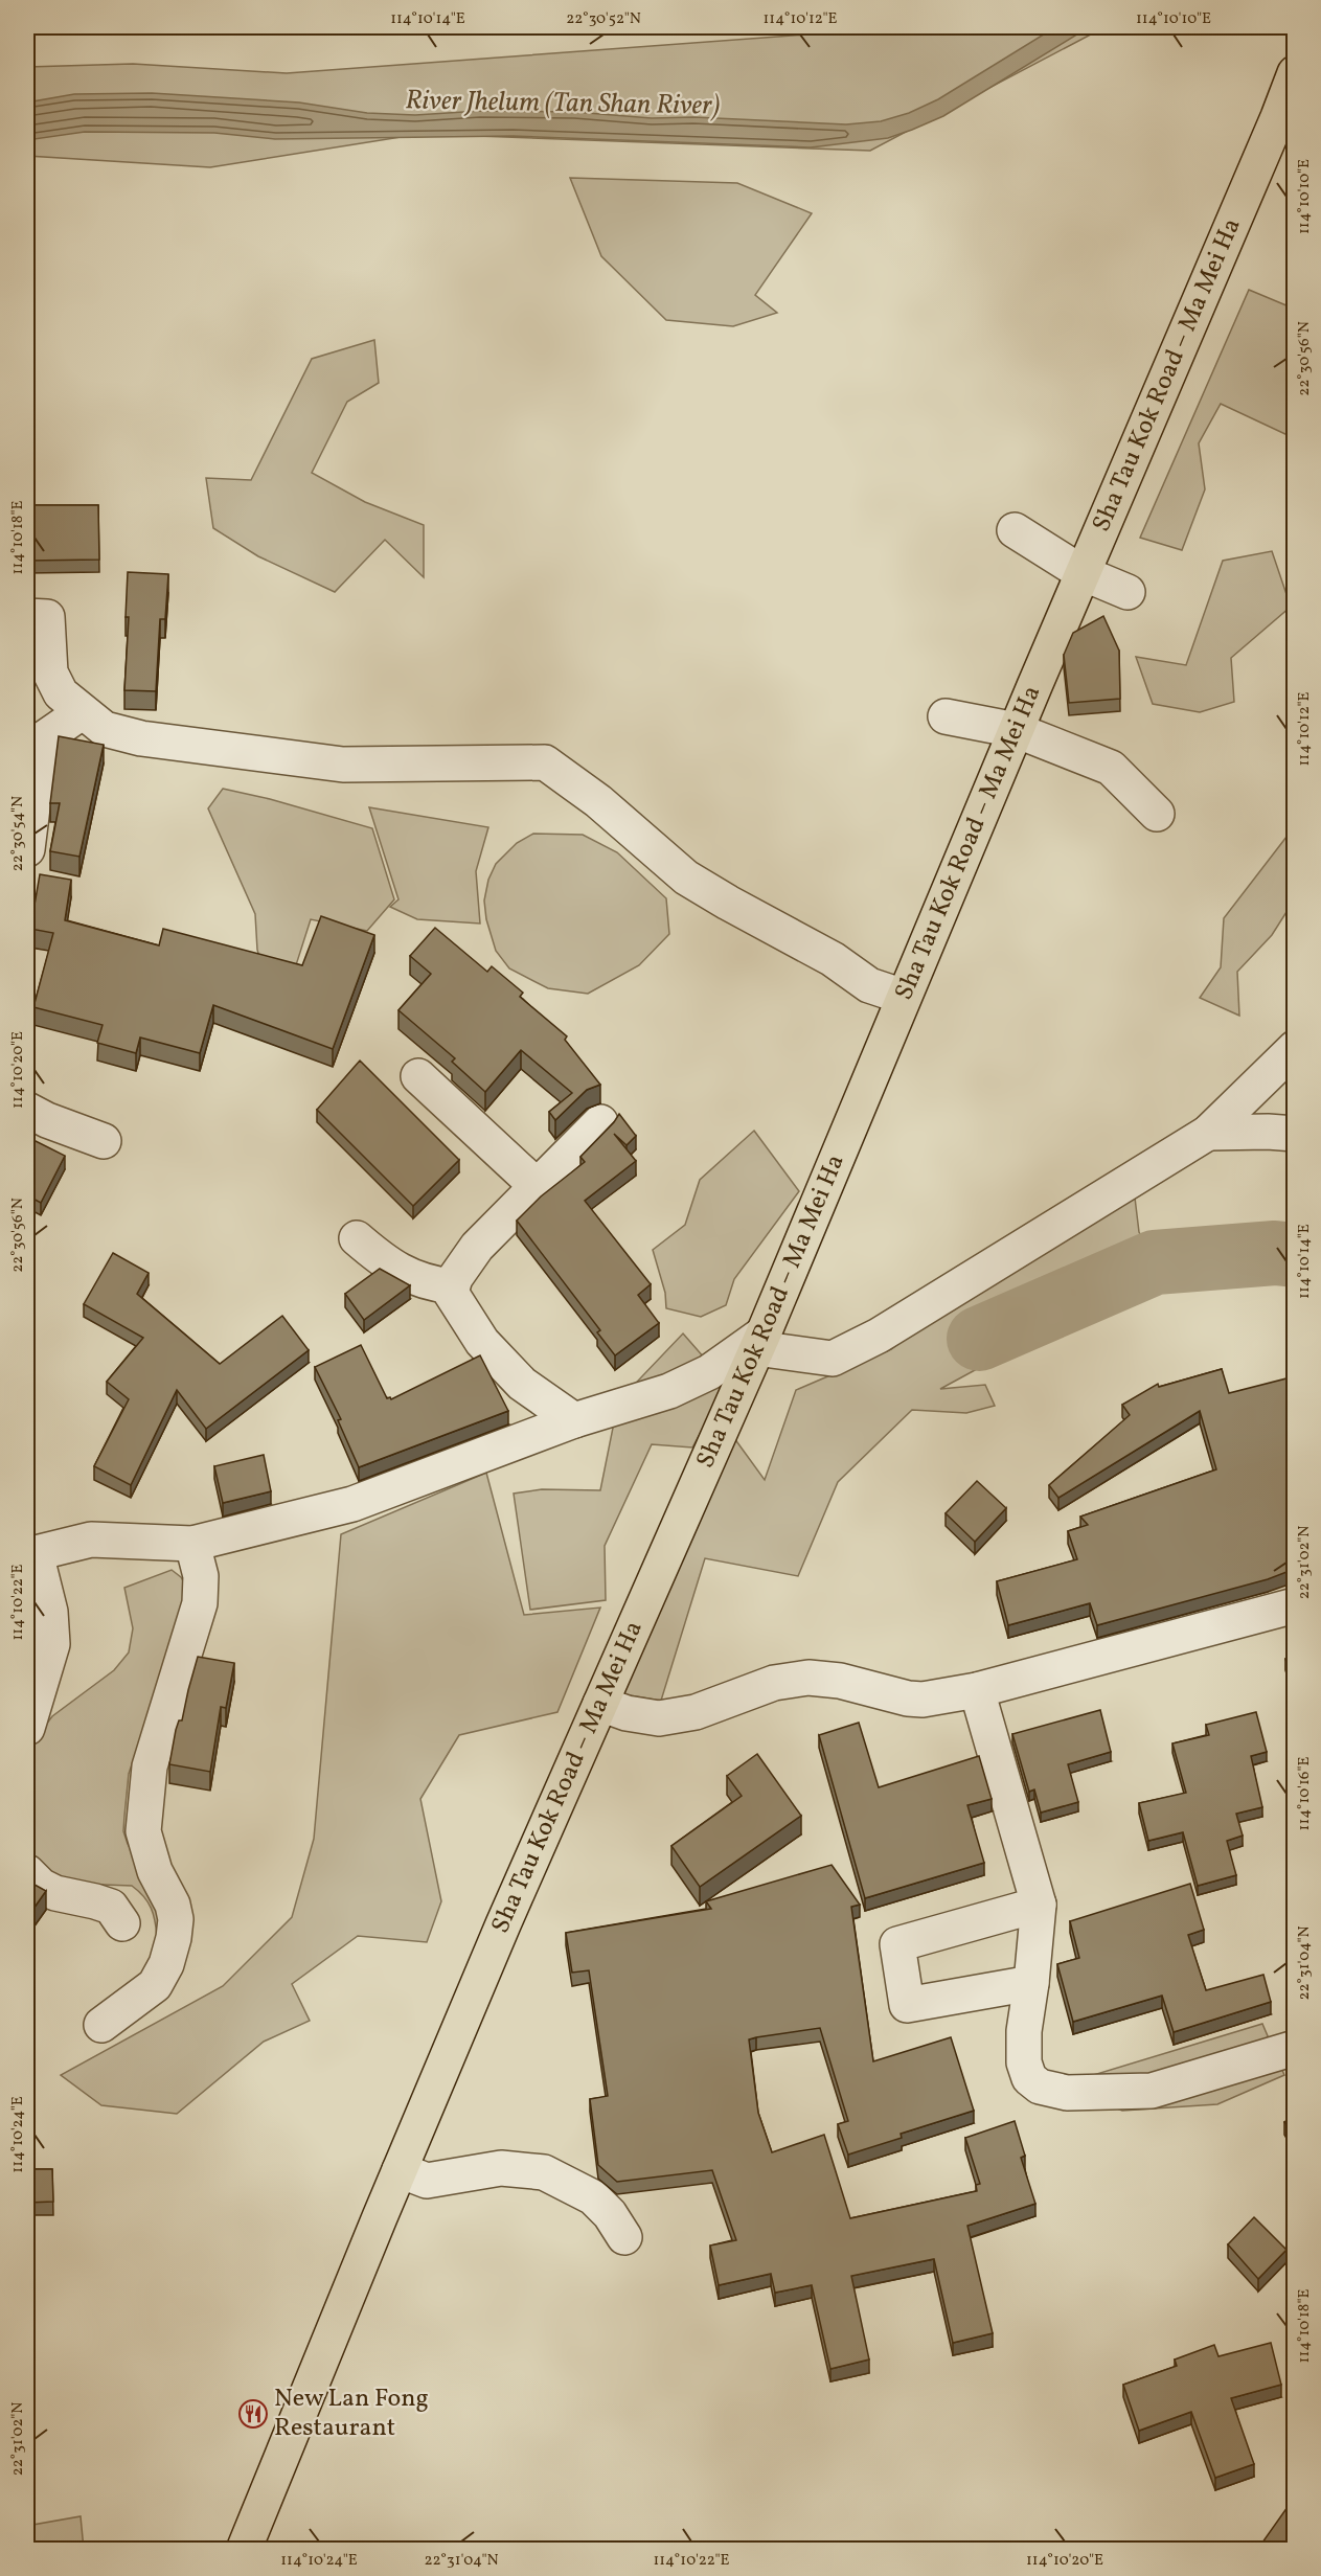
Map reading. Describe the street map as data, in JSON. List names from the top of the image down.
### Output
{
  "streets": {
    "main road": ["Sha Tau Kok Road – Ma Mei Ha"]
  },
  "water": ["River Jhelum (Tan Shan River)"],
  "places": {
    "restaurant": ["New Lan Fong Restaurant"]
  },
  "coordinates": [
    "114°10'14\"E",
    "22°30'52\"N",
    "114°10'12\"E",
    "114°10'10\"E",
    "22°30'56\"N",
    "114°10'18\"E",
    "22°30'54\"N",
    "114°10'20\"E",
    "22°31'02\"N",
    "114°10'22\"E",
    "114°10'16\"E",
    "22°31'04\"N",
    "114°10'24\"E"
  ]
}
